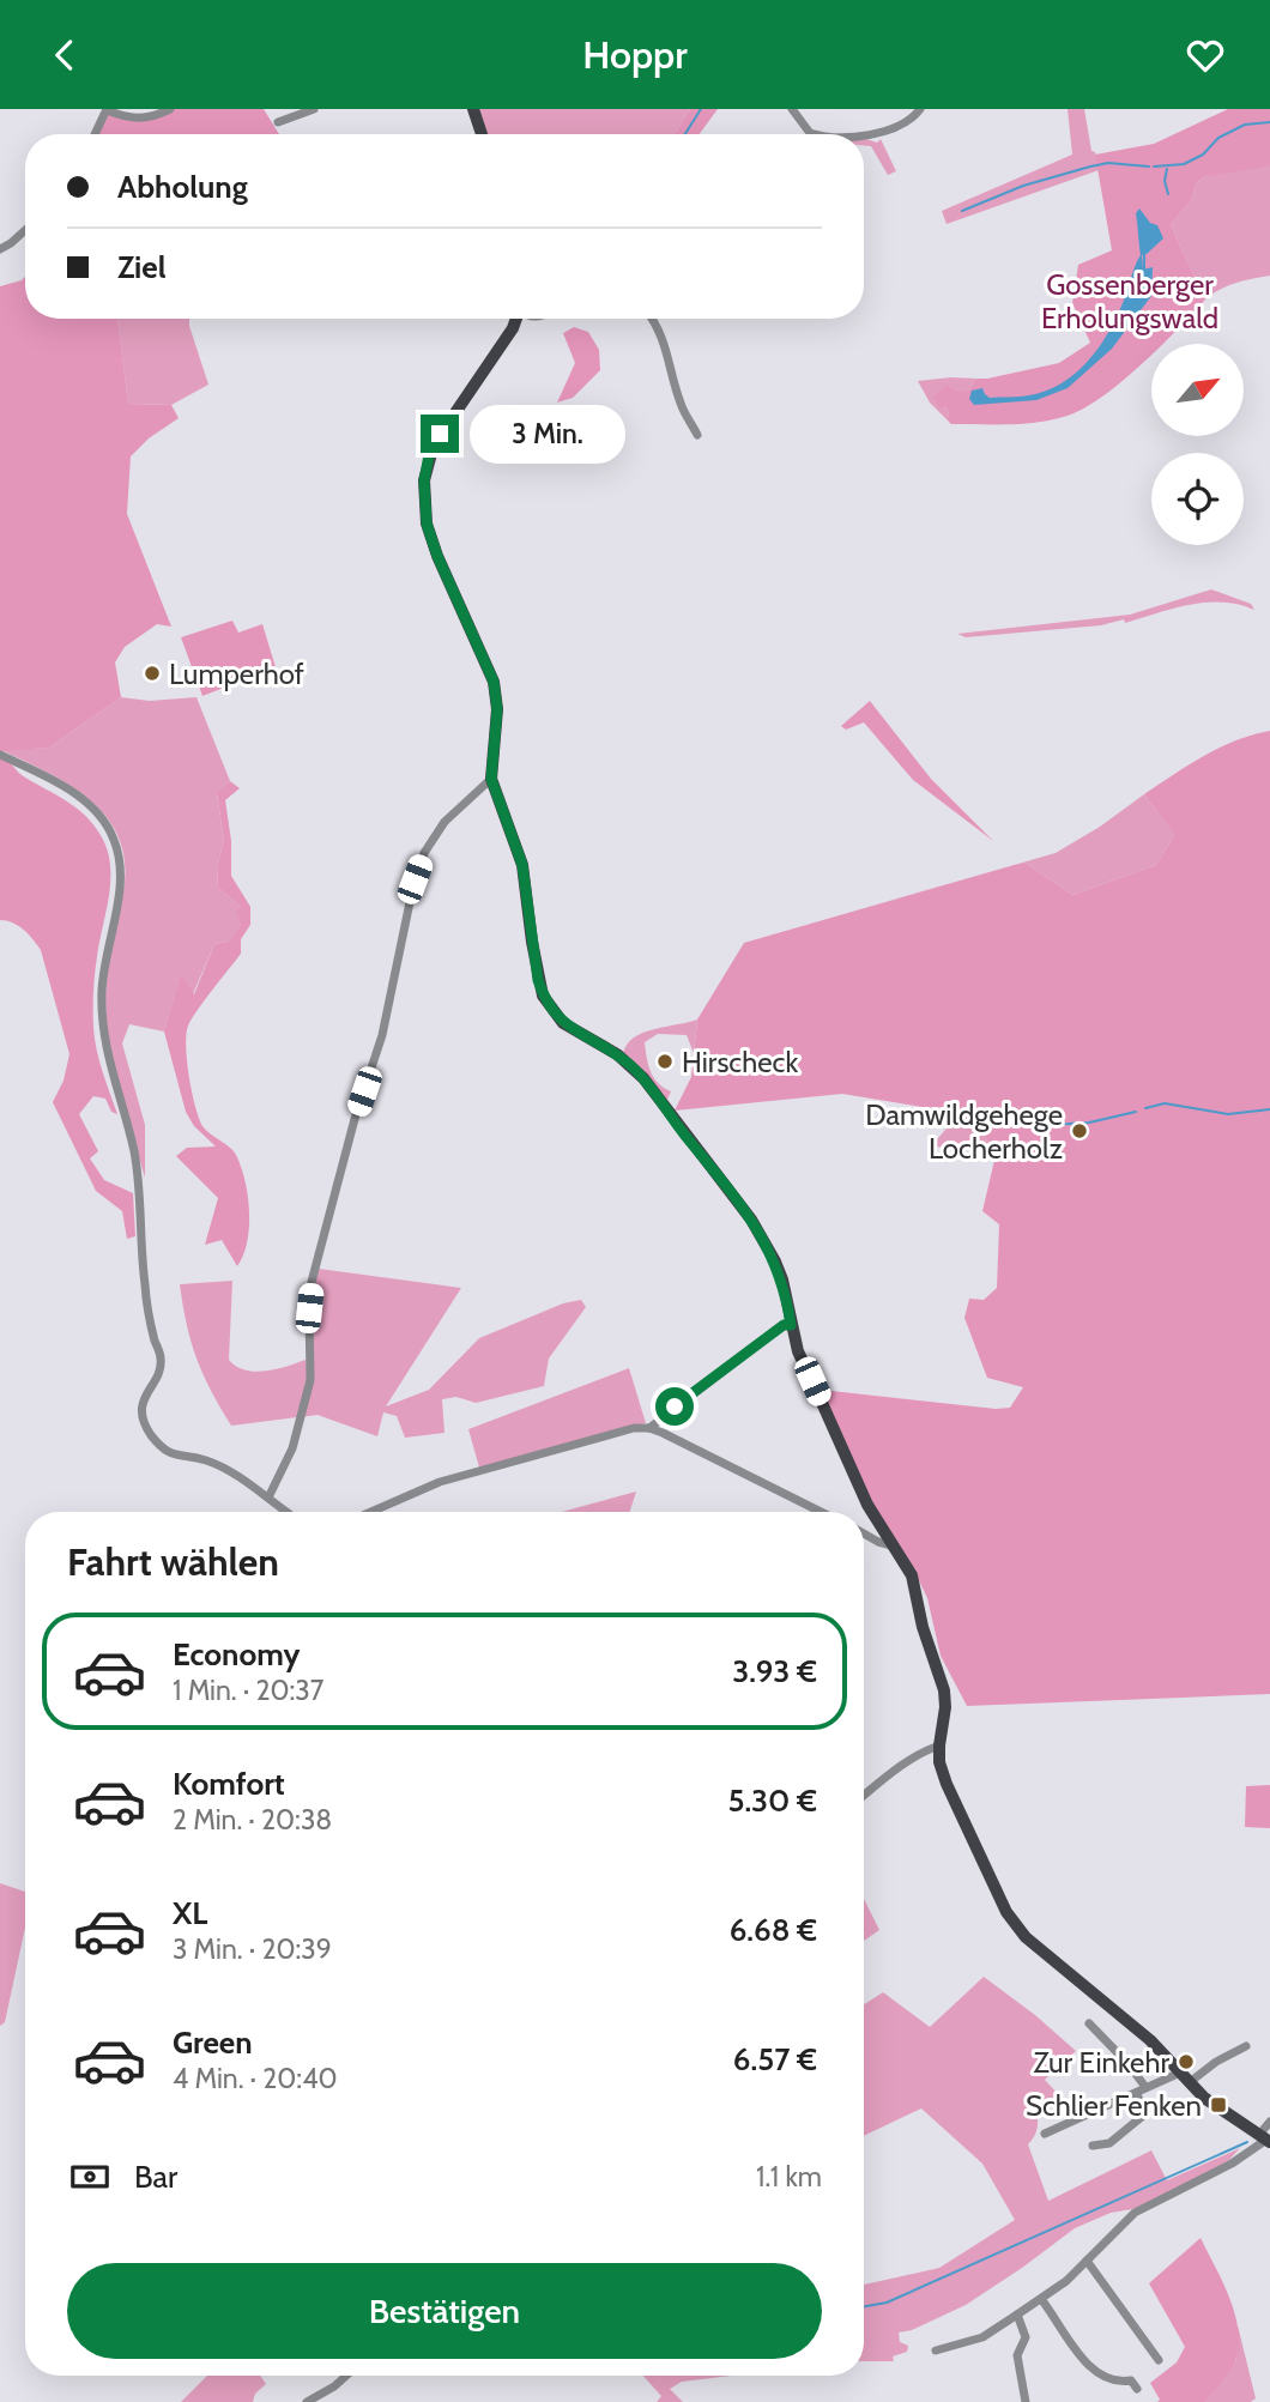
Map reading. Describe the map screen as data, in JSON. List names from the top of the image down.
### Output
{
  "parks": ["Gossenberger Erholungswald"],
  "places": {
    "other": [
      "Lumperhof",
      "Hirscheck",
      "Damwildgehege Locherholz",
      "Zur Einkehr"
    ],
    "transit": ["Schlier Fenken"]
  },
  "north": "top right",
  "page": {
    "header": "Hoppr",
    "banner": ["Abholung", "Ziel"],
    "bubble": "3 Min.",
    "heading": "Fahrt wählen",
    "list": [
      {
        "name": "Economy",
        "note": "1 Min. · 20:37",
        "value": "3.93 €"
      },
      {
        "name": "Komfort",
        "note": "2 Min. · 20:38",
        "value": "5.30 €"
      },
      {
        "name": "XL",
        "note": "3 Min. · 20:39",
        "value": "6.68 €"
      },
      {
        "name": "Green",
        "note": "4 Min. · 20:40",
        "value": "6.57 €"
      }
    ],
    "pay": ["Bar", "1.1 km"],
    "buttons": "Bestätigen"
  }
}
